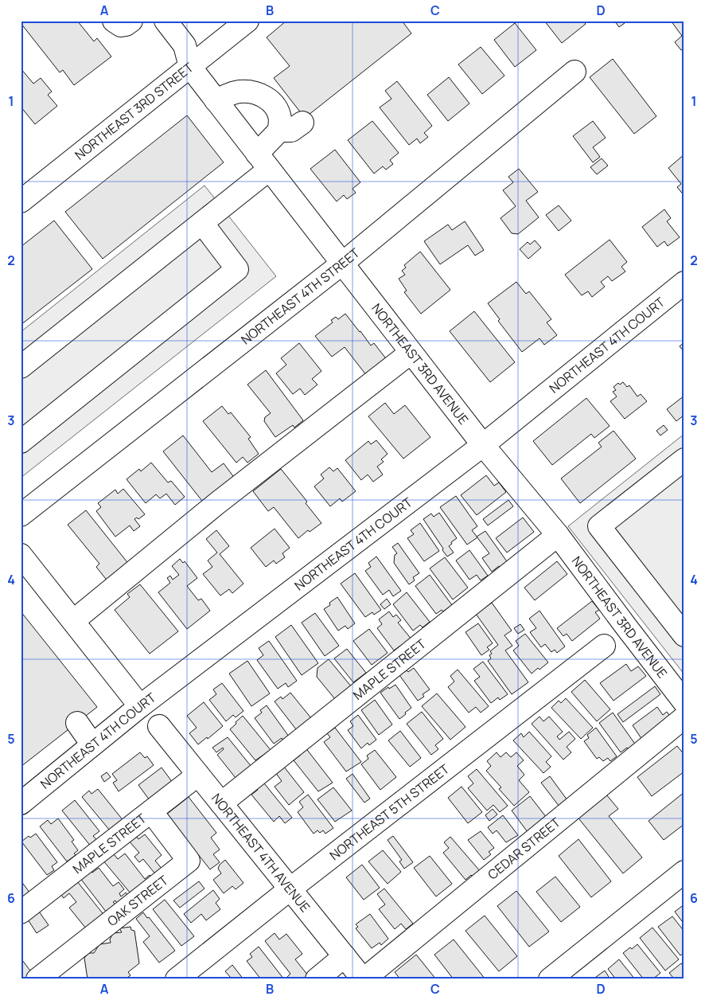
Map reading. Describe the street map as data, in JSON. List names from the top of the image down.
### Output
{
  "streets": {
    "street": [
      "NORTHEAST 3RD STREET",
      "NORTHEAST 4TH STREET",
      "NORTHEAST 4TH COURT",
      "NORTHEAST 3RD AVENUE",
      "MAPLE STREET",
      "NORTHEAST 5TH STREET",
      "CEDAR STREET",
      "NORTHEAST 4TH AVENUE",
      "OAK STREET"
    ]
  },
  "crossings": [
    ["NORTHEAST 3RD STREET", "NORTHEAST 3RD AVENUE"],
    ["NORTHEAST 4TH STREET", "NORTHEAST 3RD AVENUE"],
    ["NORTHEAST 4TH COURT", "NORTHEAST 3RD AVENUE"],
    ["NORTHEAST 3RD AVENUE", "MAPLE STREET"],
    ["MAPLE STREET", "NORTHEAST 4TH AVENUE"],
    ["MAPLE STREET", "OAK STREET"],
    ["NORTHEAST 5TH STREET", "NORTHEAST 4TH AVENUE"],
    ["CEDAR STREET", "NORTHEAST 4TH AVENUE"]
  ],
  "grid": {
    "columns": [
      "A",
      "B",
      "C",
      "D"
    ],
    "rows": [
      "1",
      "2",
      "3",
      "4",
      "5",
      "6"
    ]
  }
}
